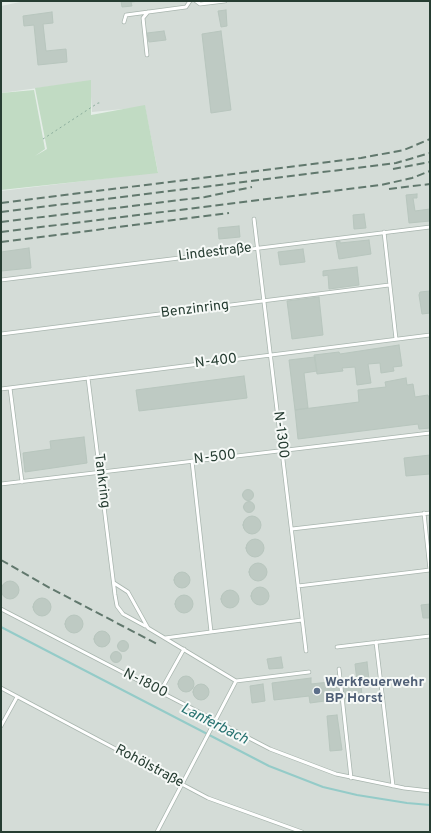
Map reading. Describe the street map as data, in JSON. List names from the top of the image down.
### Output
{
  "streets": {
    "lane": [
      "Lindestraße",
      "Benzinring",
      "N-400",
      "N-1300",
      "N-500",
      "Tankring",
      "N-1800",
      "Rohölstraße"
    ]
  },
  "crossings": [
    ["Lindestraße", "N-1300"],
    ["Benzinring", "N-1300"],
    ["N-400", "N-1300"],
    ["N-400", "Tankring"],
    ["N-1300", "N-500"],
    ["N-500", "Tankring"]
  ],
  "water": ["Lanferbach"],
  "places": ["Werkfeuerwehr BP Horst"]
}
